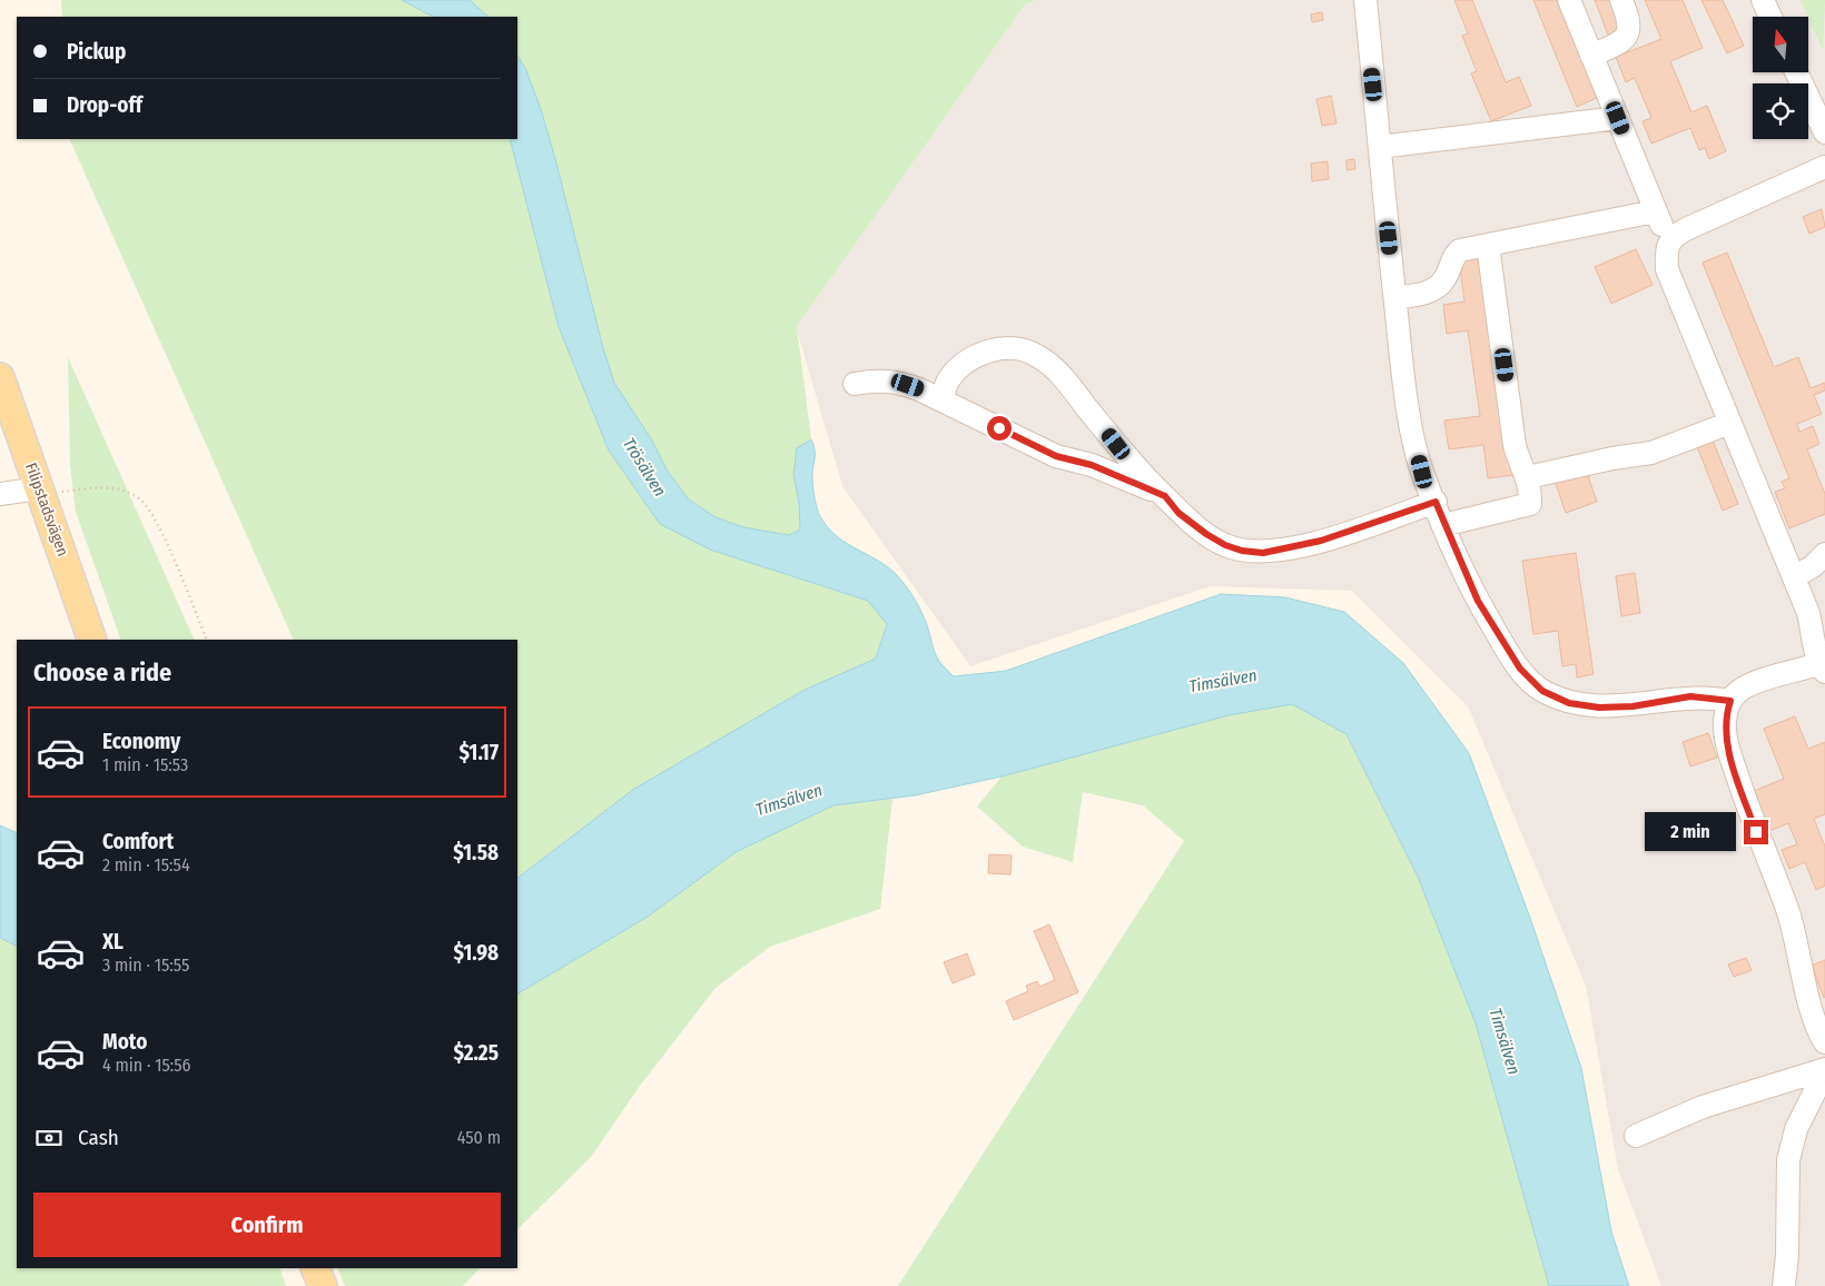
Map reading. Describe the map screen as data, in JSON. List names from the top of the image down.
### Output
{
  "streets": {
    "main road": ["Filipstadsvägen"]
  },
  "water": ["Trösälven", "Timsälven"],
  "north": "top",
  "page": {
    "banner": ["Pickup", "Drop-off"],
    "heading": "Choose a ride",
    "list": [
      {
        "name": "Economy",
        "note": "1 min · 15:53",
        "value": "$1.17"
      },
      {
        "name": "Comfort",
        "note": "2 min · 15:54",
        "value": "$1.58"
      },
      {
        "name": "XL",
        "note": "3 min · 15:55",
        "value": "$1.98"
      },
      {
        "name": "Moto",
        "note": "4 min · 15:56",
        "value": "$2.25"
      }
    ],
    "bubble": "2 min",
    "pay": ["Cash", "450 m"],
    "buttons": "Confirm"
  }
}
